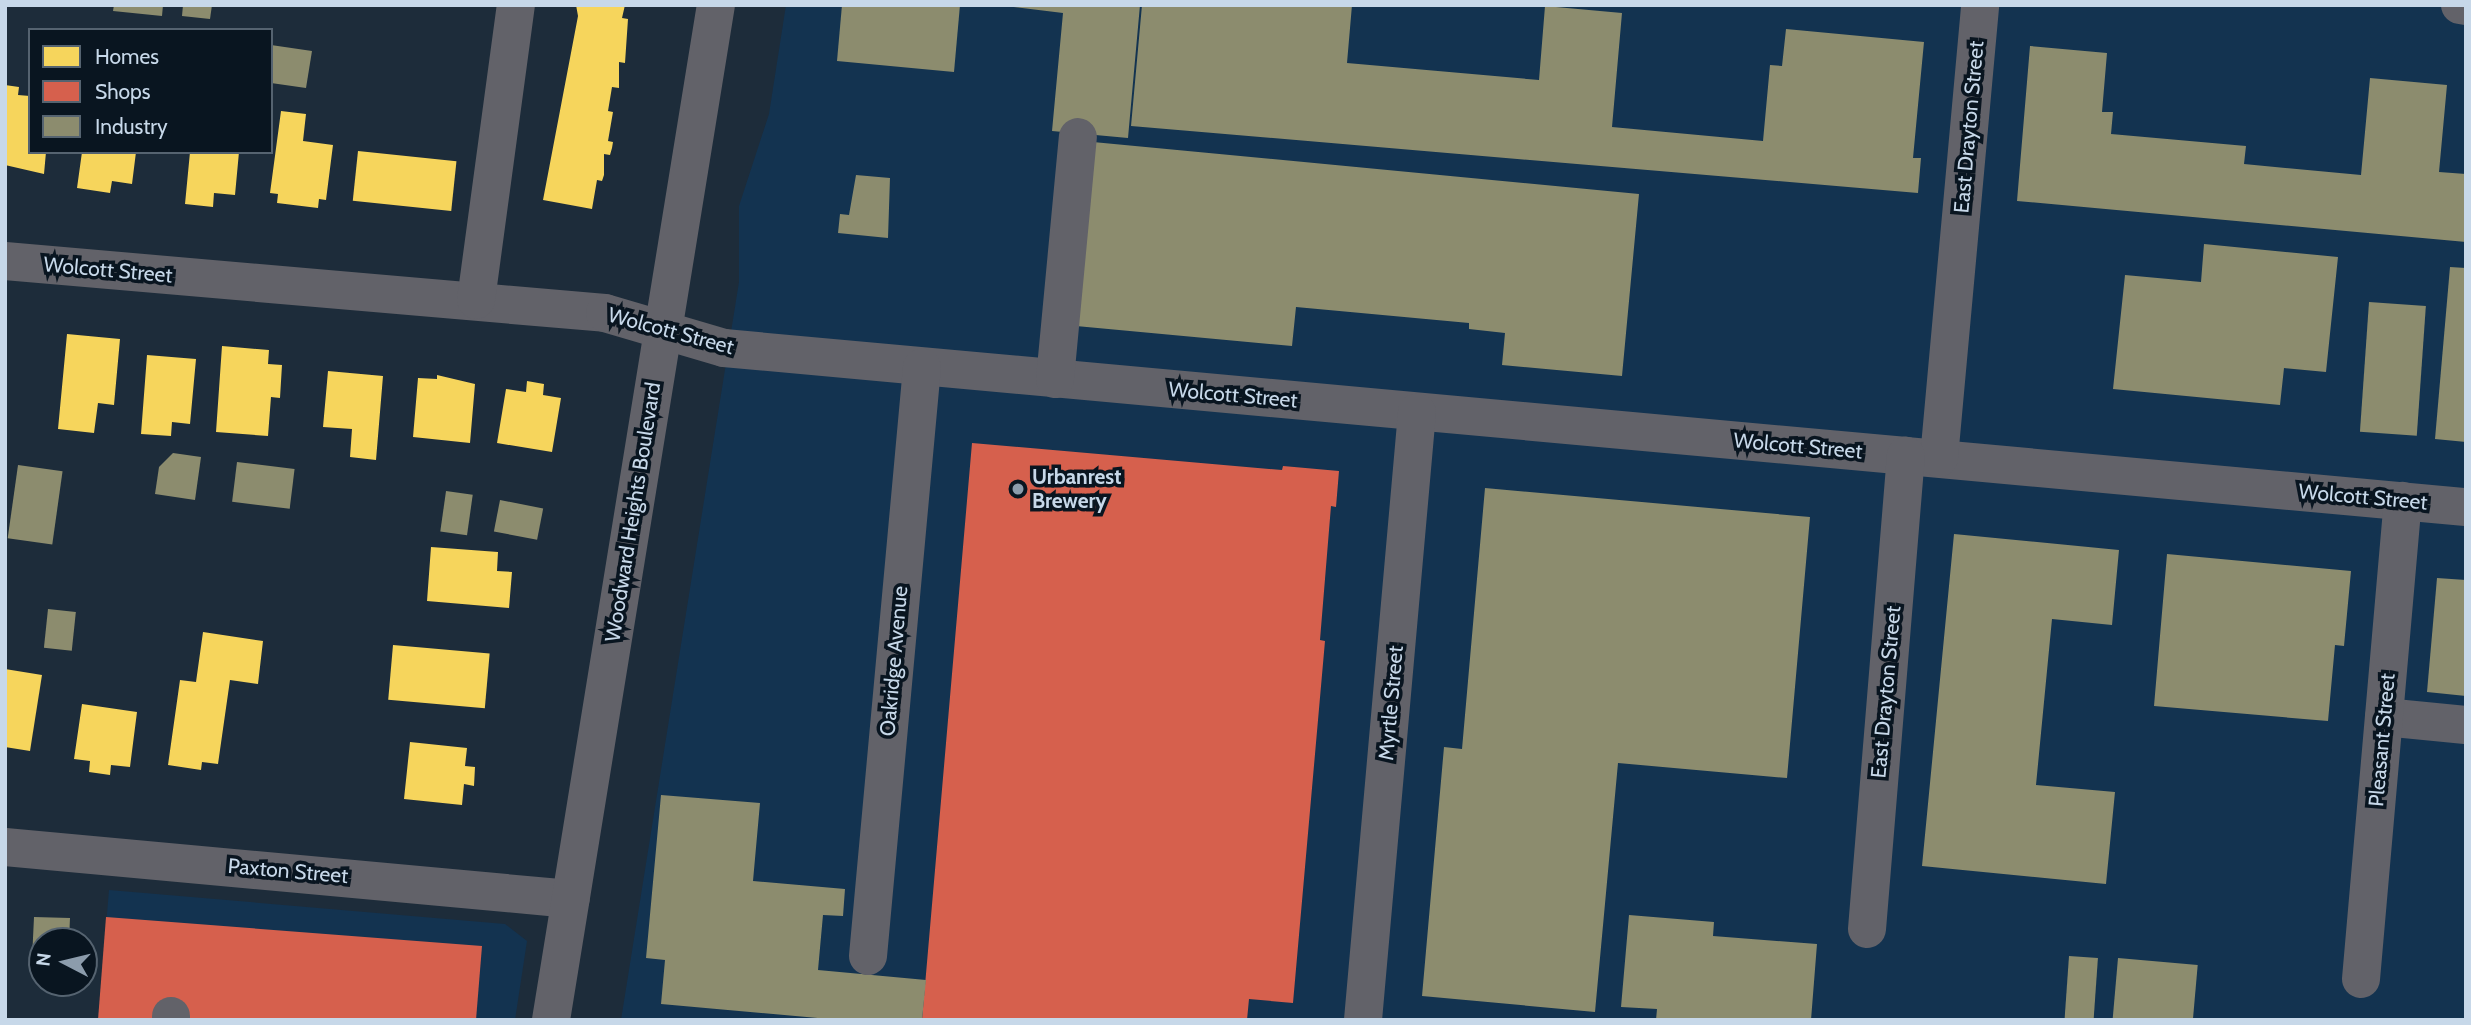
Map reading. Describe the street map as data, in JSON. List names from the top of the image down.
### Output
{
  "streets": {
    "street": [
      "East Drayton Street",
      "Wolcott Street",
      "Woodward Heights Boulevard",
      "Oakridge Avenue",
      "Myrtle Street",
      "Pleasant Street",
      "Paxton Street"
    ]
  },
  "crossings": [
    ["East Drayton Street", "Wolcott Street"],
    ["Wolcott Street", "Woodward Heights Boulevard"],
    ["Wolcott Street", "Oakridge Avenue"],
    ["Wolcott Street", "Myrtle Street"],
    ["Wolcott Street", "Pleasant Street"],
    ["Woodward Heights Boulevard", "Paxton Street"]
  ],
  "places": ["Urbanrest Brewery"],
  "legend": ["Homes", "Shops", "Industry"],
  "north": "left"
}
